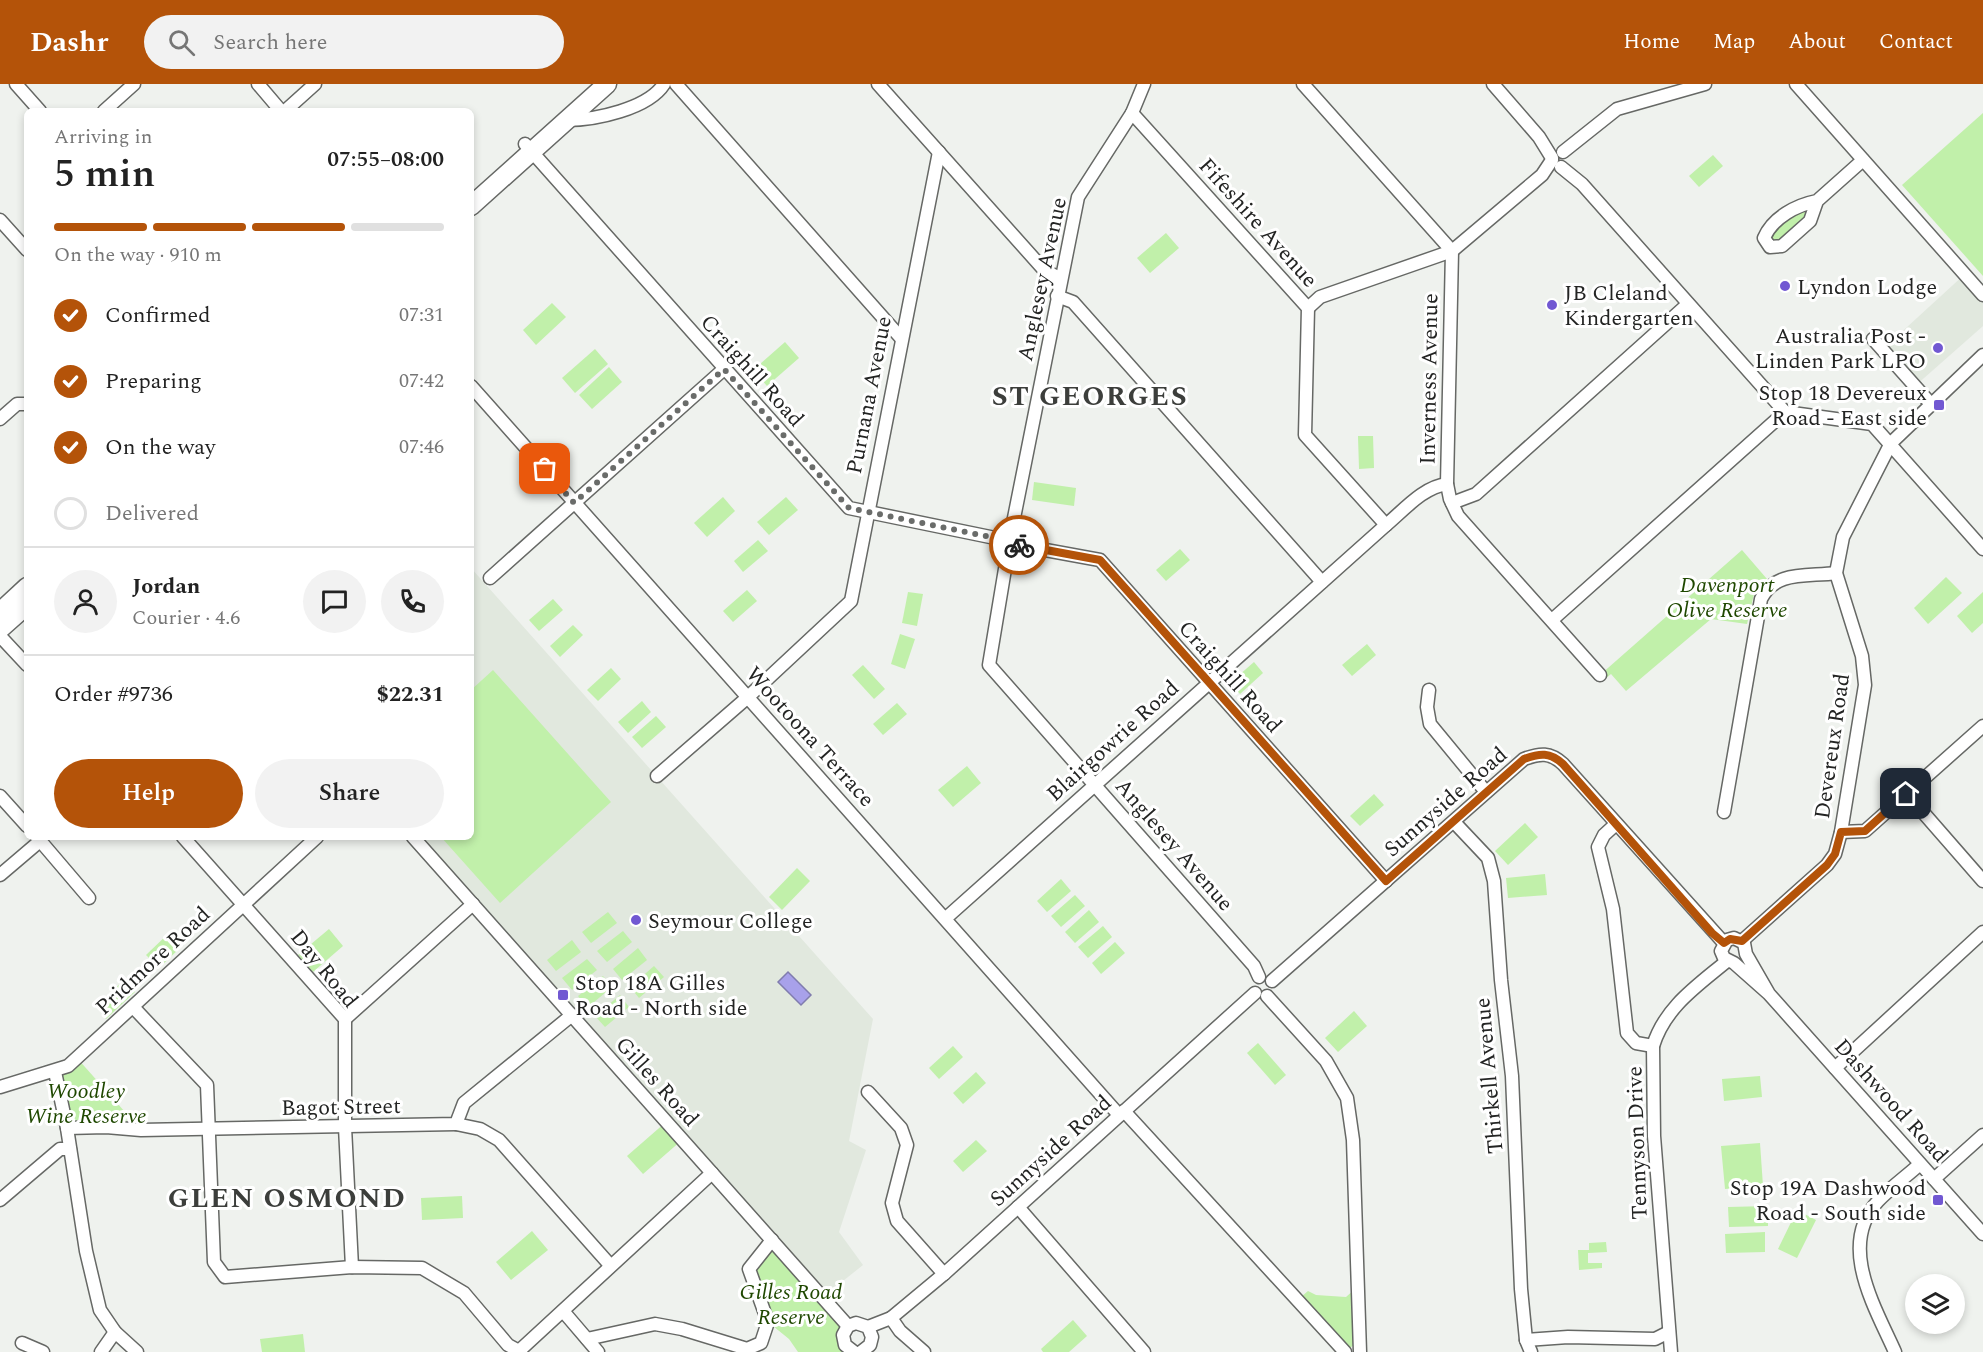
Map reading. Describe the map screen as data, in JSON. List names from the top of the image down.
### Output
{
  "streets": {
    "street": [
      "Fifeshire Avenue",
      "Anglesey Avenue",
      "Craighill Road",
      "Inverness Avenue",
      "Purnana Avenue",
      "Wootoona Terrace",
      "Blairgowrie Road",
      "Devereux Road",
      "Sunnyside Road",
      "Pridmore Road",
      "Day Road",
      "Thirkell Avenue",
      "Gilles Road",
      "Dashwood Road",
      "Bagot Street",
      "Tennyson Drive"
    ]
  },
  "crossings": [
    ["Fifeshire Avenue", "Anglesey Avenue"],
    ["Fifeshire Avenue", "Blairgowrie Road"],
    ["Anglesey Avenue", "Craighill Road"],
    ["Anglesey Avenue", "Blairgowrie Road"],
    ["Anglesey Avenue", "Sunnyside Road"],
    ["Craighill Road", "Purnana Avenue"],
    ["Craighill Road", "Blairgowrie Road"],
    ["Craighill Road", "Sunnyside Road"],
    ["Inverness Avenue", "Blairgowrie Road"],
    ["Purnana Avenue", "Wootoona Terrace"],
    ["Wootoona Terrace", "Blairgowrie Road"],
    ["Wootoona Terrace", "Sunnyside Road"],
    ["Devereux Road", "Tennyson Drive"],
    ["Sunnyside Road", "Thirkell Avenue"],
    ["Pridmore Road", "Day Road"],
    ["Day Road", "Bagot Street"]
  ],
  "districts": ["ST GEORGES", "GLEN OSMOND"],
  "parks": ["Davenport Olive Reserve", "Woodley Wine Reserve", "Gilles Road Reserve"],
  "places": {
    "other": [
      "Lyndon Lodge",
      "JB Cleland Kindergarten",
      "Australia Post - Linden Park LPO",
      "Seymour College"
    ],
    "transit": ["Stop 18 Devereux Road - East side", "Stop 18A Gilles Road - North side", "Stop 19A Dashwood Road - South side"]
  },
  "page": {
    "header": "Dashr",
    "search": "Search here",
    "nav": [
      "Home",
      "Map",
      "About",
      "Contact"
    ],
    "heading": ["5 min", "Arriving in", "07:55–08:00"],
    "panel": [
      "Jordan",
      "Courier · 4.6",
      "Order #9736",
      "$22.31"
    ],
    "bar": "On the way · 910 m",
    "list": [
      ["Confirmed", "07:31"],
      ["Preparing", "07:42"],
      ["On the way", "07:46"],
      "Delivered"
    ],
    "buttons": ["Help", "Share"]
  }
}
